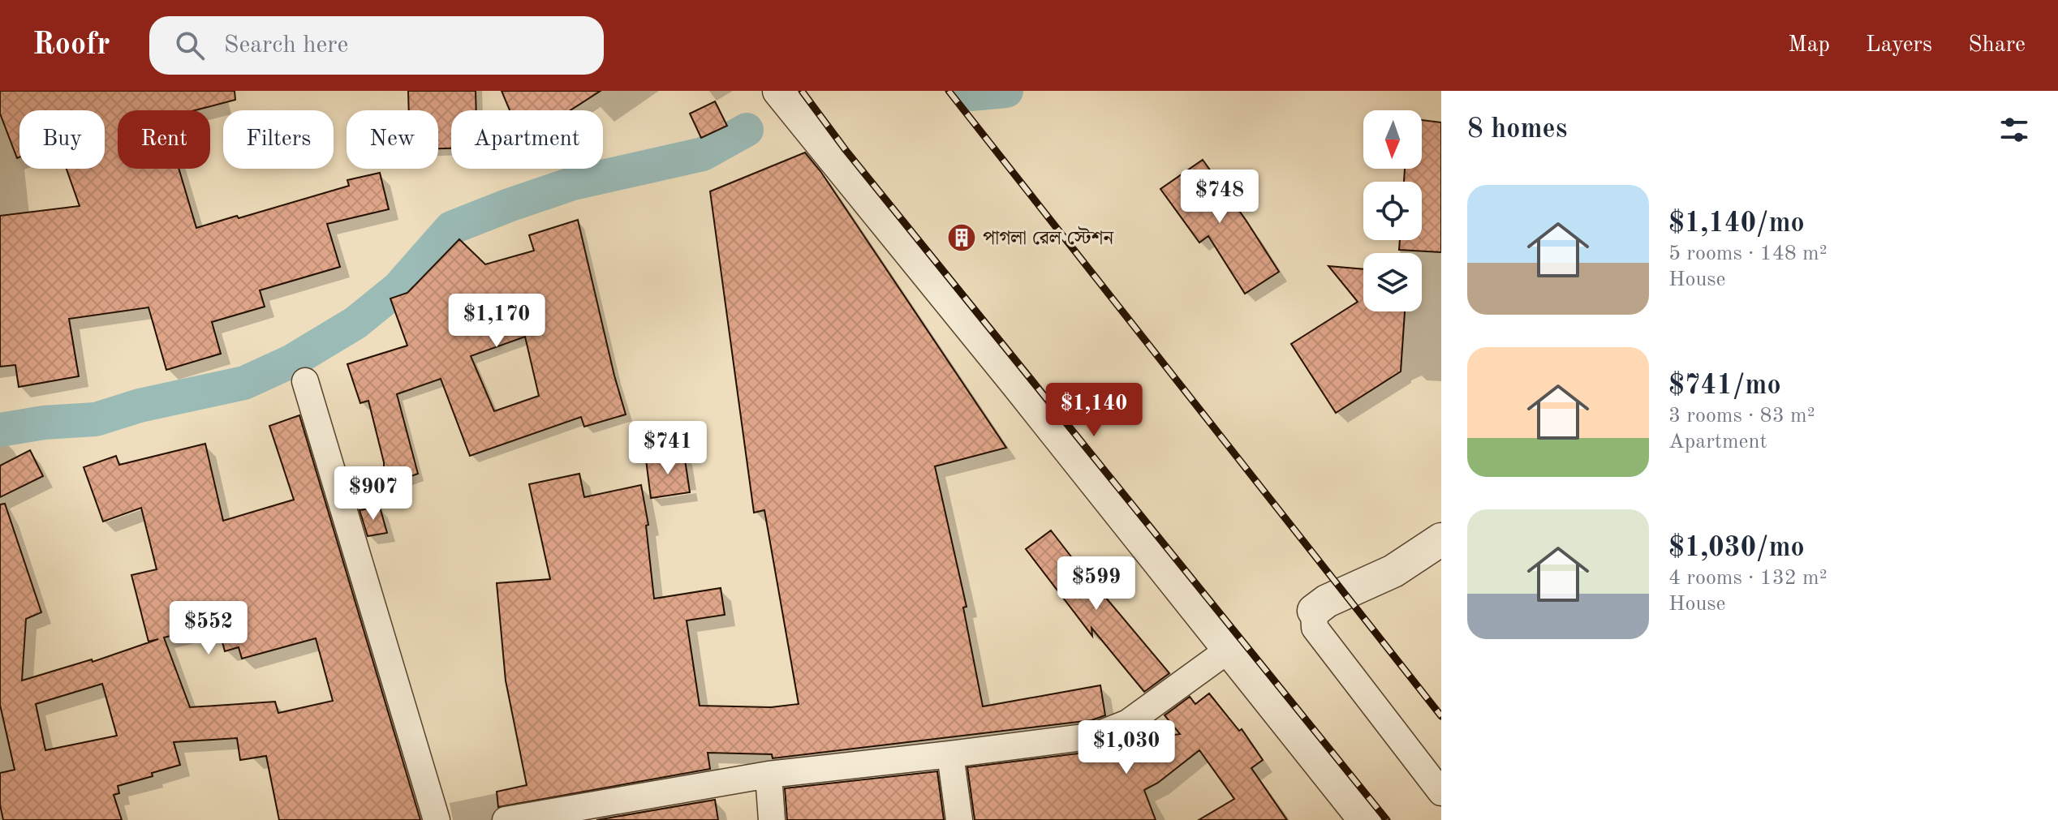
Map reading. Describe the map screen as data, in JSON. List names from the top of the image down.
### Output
{
  "places": {
    "building": ["পাগলা রেল স্টেশন"]
  },
  "north": "bottom",
  "page": {
    "header": "Roofr",
    "search": "Search here",
    "nav": ["Map", "Layers", "Share"],
    "heading": "8 homes",
    "chip": [
      "Buy",
      "Rent",
      "Filters",
      "New",
      "Apartment"
    ],
    "list": [
      {
        "name": "$1,140/mo",
        "note": "5 rooms · 148 m² · House"
      },
      {
        "name": "$741/mo",
        "note": "3 rooms · 83 m² · Apartment"
      },
      {
        "name": "$1,030/mo",
        "note": "4 rooms · 132 m² · House"
      }
    ],
    "price": [
      "$748",
      "$1,170",
      "$1,140",
      "$741",
      "$907",
      "$599",
      "$552",
      "$1,030"
    ]
  }
}
